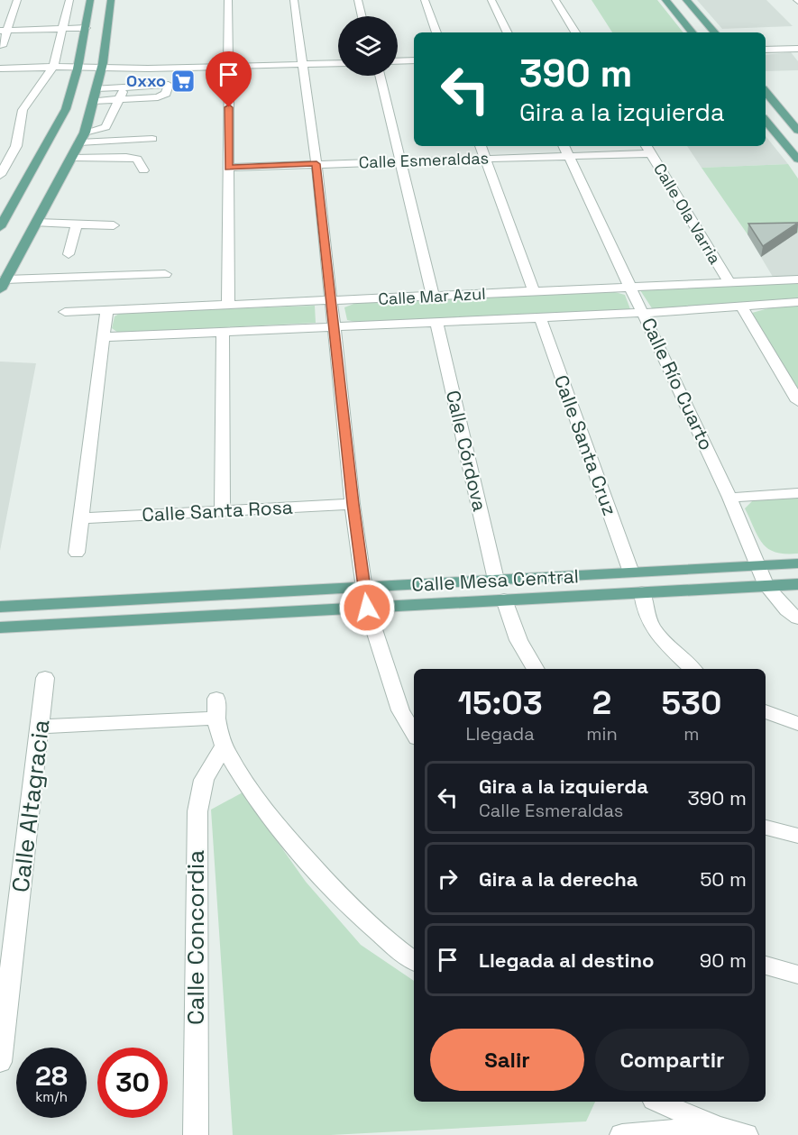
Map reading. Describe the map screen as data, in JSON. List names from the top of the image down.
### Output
{
  "streets": {
    "main road": ["Calle Mesa Central"],
    "street": [
      "Calle Esmeraldas",
      "Calle Ola Varria",
      "Calle Mar Azul",
      "Calle Río Cuarto",
      "Calle Santa Cruz",
      "Calle Córdova",
      "Calle Santa Rosa",
      "Calle Altagracia",
      "Calle Concordia"
    ]
  },
  "crossings": [
    ["Calle Esmeraldas", "Calle Ola Varria"],
    ["Calle Esmeraldas", "Calle Río Cuarto"],
    ["Calle Ola Varria", "Calle Mar Azul"],
    ["Calle Mar Azul", "Calle Río Cuarto"],
    ["Calle Mar Azul", "Calle Santa Cruz"],
    ["Calle Mar Azul", "Calle Córdova"],
    ["Calle Río Cuarto", "Calle Mesa Central"],
    ["Calle Santa Cruz", "Calle Mesa Central"],
    ["Calle Córdova", "Calle Mesa Central"]
  ],
  "places": {
    "supermarket": ["Oxxo"]
  },
  "page": {
    "turn": ["390 m", "Gira a la izquierda"],
    "eta": [
      "15:03",
      "Llegada",
      "2",
      "min",
      "530",
      "m"
    ],
    "list": [
      {
        "name": "Gira a la izquierda",
        "note": "Calle Esmeraldas",
        "value": "390 m"
      },
      {
        "name": "Gira a la derecha",
        "value": "50 m"
      },
      {
        "name": "Llegada al destino",
        "value": "90 m"
      }
    ],
    "buttons": ["Salir", "Compartir"],
    "speed": "28 km/h",
    "limit": "30"
  }
}
